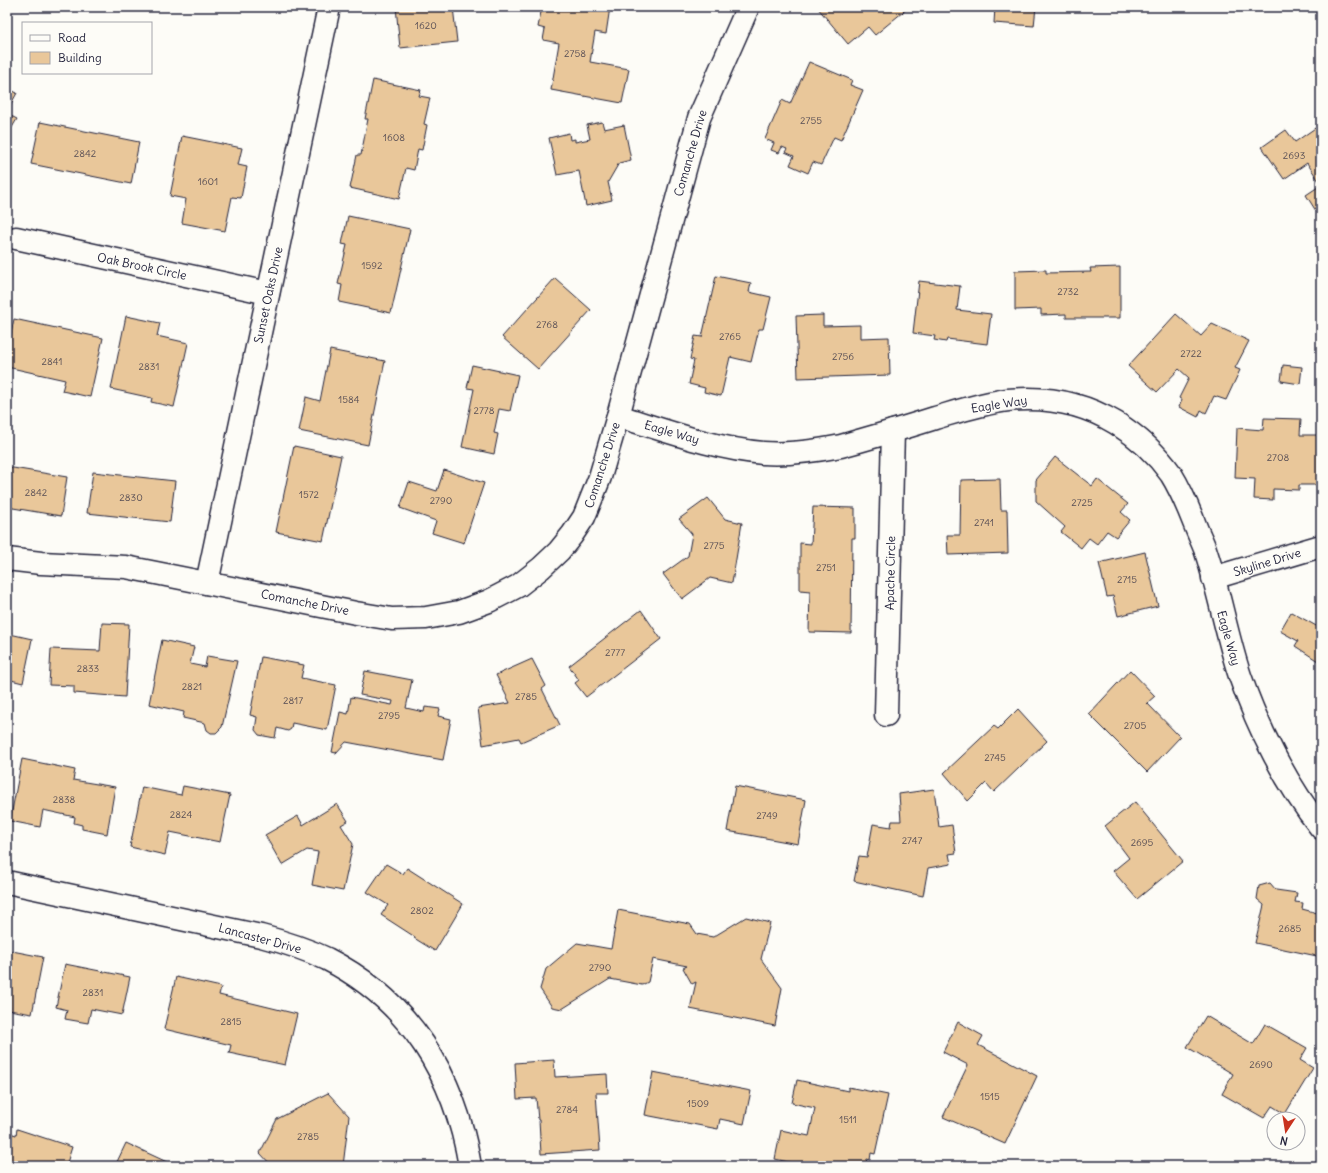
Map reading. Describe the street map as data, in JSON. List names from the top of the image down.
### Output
{
  "streets": {
    "street": [
      "Comanche Drive",
      "Oak Brook Circle",
      "Sunset Oaks Drive",
      "Eagle Way",
      "Skyline Drive",
      "Apache Circle",
      "Lancaster Drive"
    ]
  },
  "crossings": [
    ["Comanche Drive", "Sunset Oaks Drive"],
    ["Comanche Drive", "Eagle Way"],
    ["Oak Brook Circle", "Sunset Oaks Drive"],
    ["Eagle Way", "Skyline Drive"],
    ["Eagle Way", "Apache Circle"]
  ],
  "house_numbers": [
    "1620",
    "2758",
    "2755",
    "1608",
    "2842",
    "2693",
    "1601",
    "1592",
    "2732",
    "2768",
    "2765",
    "2722",
    "2756",
    "2841",
    "2831",
    "1584",
    "2778",
    "2708",
    "2842",
    "1572",
    "2830",
    "2790",
    "2725",
    "2741",
    "2775",
    "2751",
    "2715",
    "2777",
    "2833",
    "2821",
    "2785",
    "2817",
    "2795",
    "2705",
    "2745",
    "2838",
    "2824",
    "2749",
    "2747",
    "2695",
    "2802",
    "2685",
    "2790",
    "2831",
    "2815",
    "2690",
    "1515",
    "1509",
    "2784",
    "1511",
    "2785"
  ],
  "legend": ["Road", "Building"],
  "north": "bottom"
}
